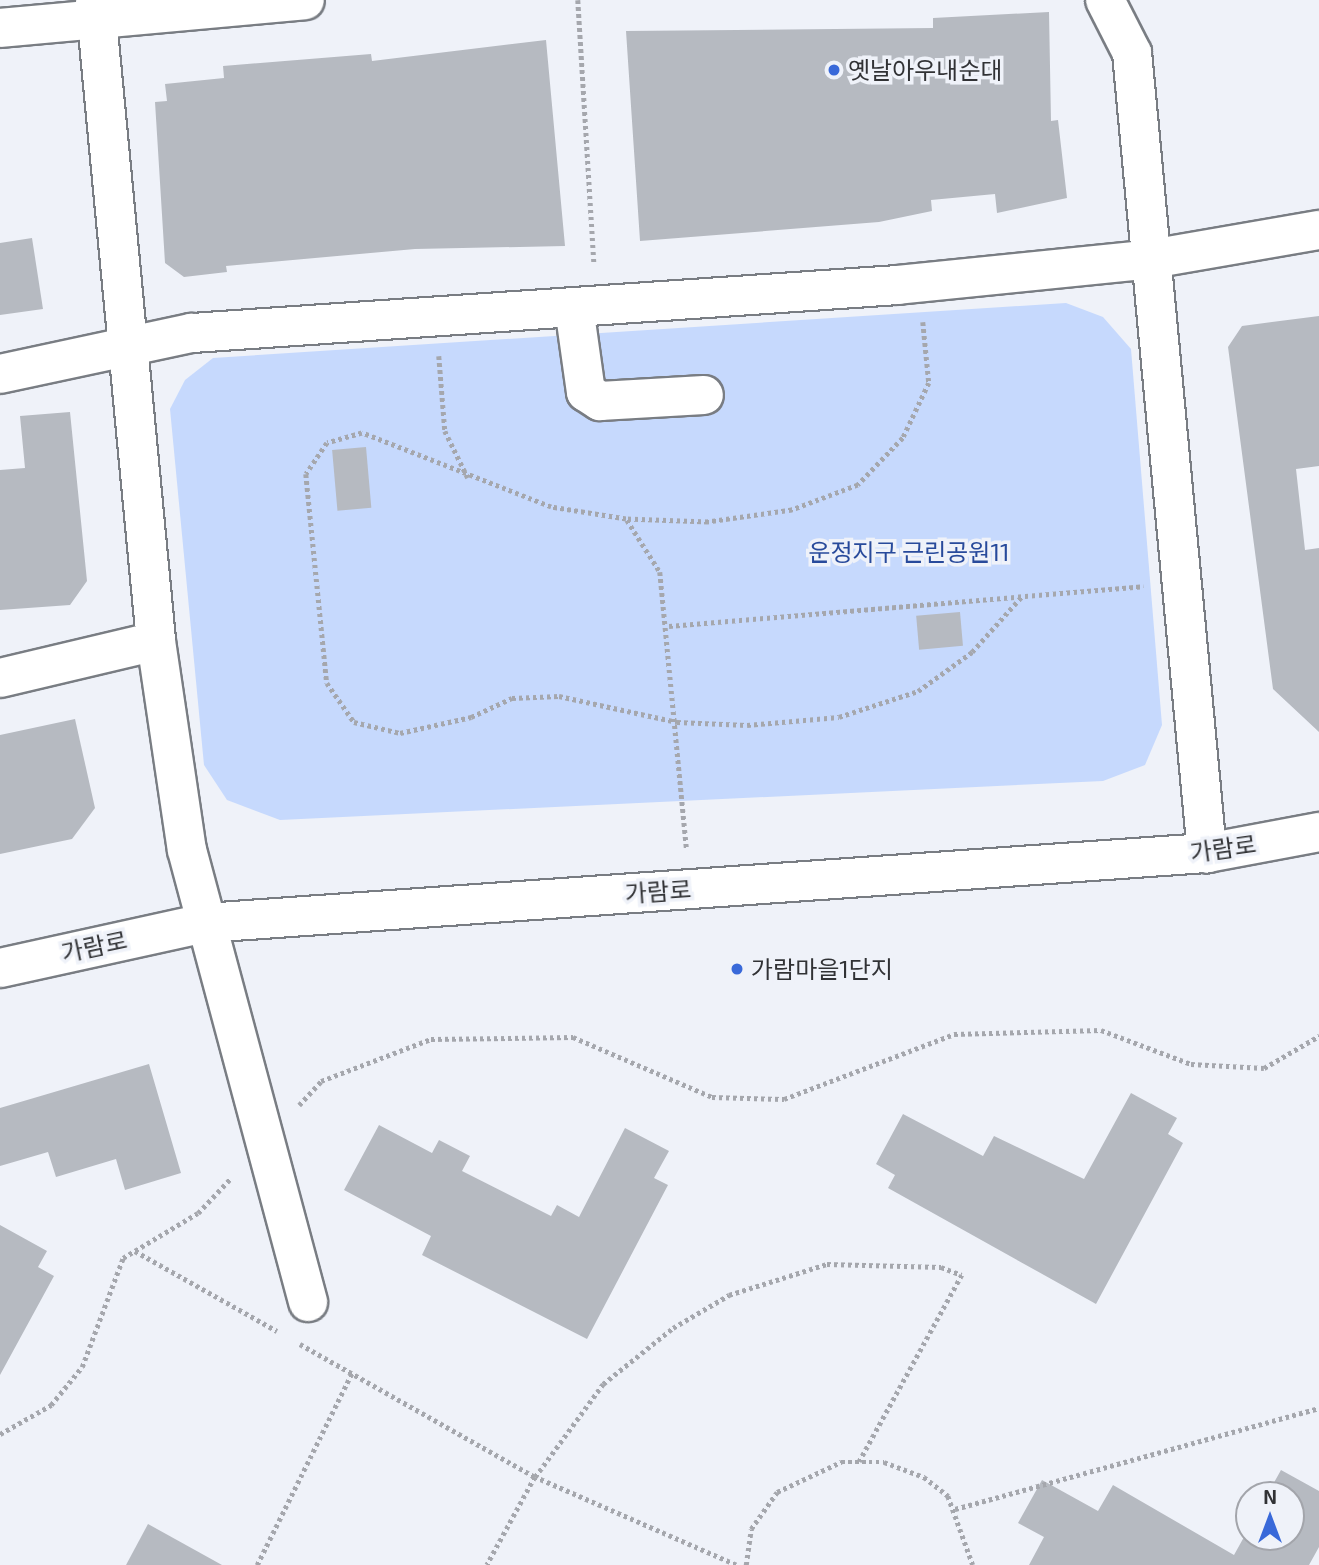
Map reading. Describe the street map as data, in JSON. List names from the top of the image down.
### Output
{
  "streets": {
    "street": ["가람로"]
  },
  "parks": ["운정지구 근린공원11"],
  "places": ["옛날아우내순대", "가람마을1단지"],
  "north": "top"
}
